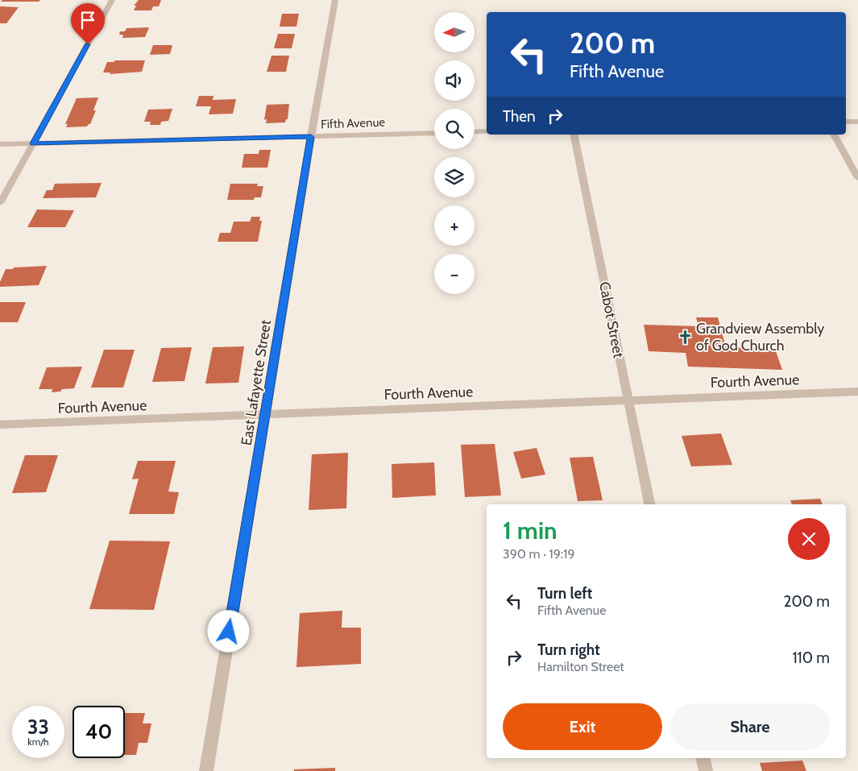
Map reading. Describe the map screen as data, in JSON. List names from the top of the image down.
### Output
{
  "streets": {
    "street": [
      "Fifth Avenue",
      "Cabot Street",
      "Fourth Avenue",
      "East Lafayette Street"
    ]
  },
  "crossings": [
    ["Fifth Avenue", "East Lafayette Street"],
    ["Cabot Street", "Fourth Avenue"],
    ["Fourth Avenue", "East Lafayette Street"]
  ],
  "places": {
    "church": ["Grandview Assembly of God Church"]
  },
  "north": "left",
  "page": {
    "map_buttons": ["+", "−"],
    "turn": ["200 m", "Fifth Avenue"],
    "then": "Then",
    "heading": ["1 min", "390 m · 19:19"],
    "list": [
      {
        "name": "Turn left",
        "note": "Fifth Avenue",
        "value": "200 m"
      },
      {
        "name": "Turn right",
        "note": "Hamilton Street",
        "value": "110 m"
      }
    ],
    "buttons": ["Exit", "Share"],
    "speed": "33 km/h",
    "limit": "40"
  }
}
